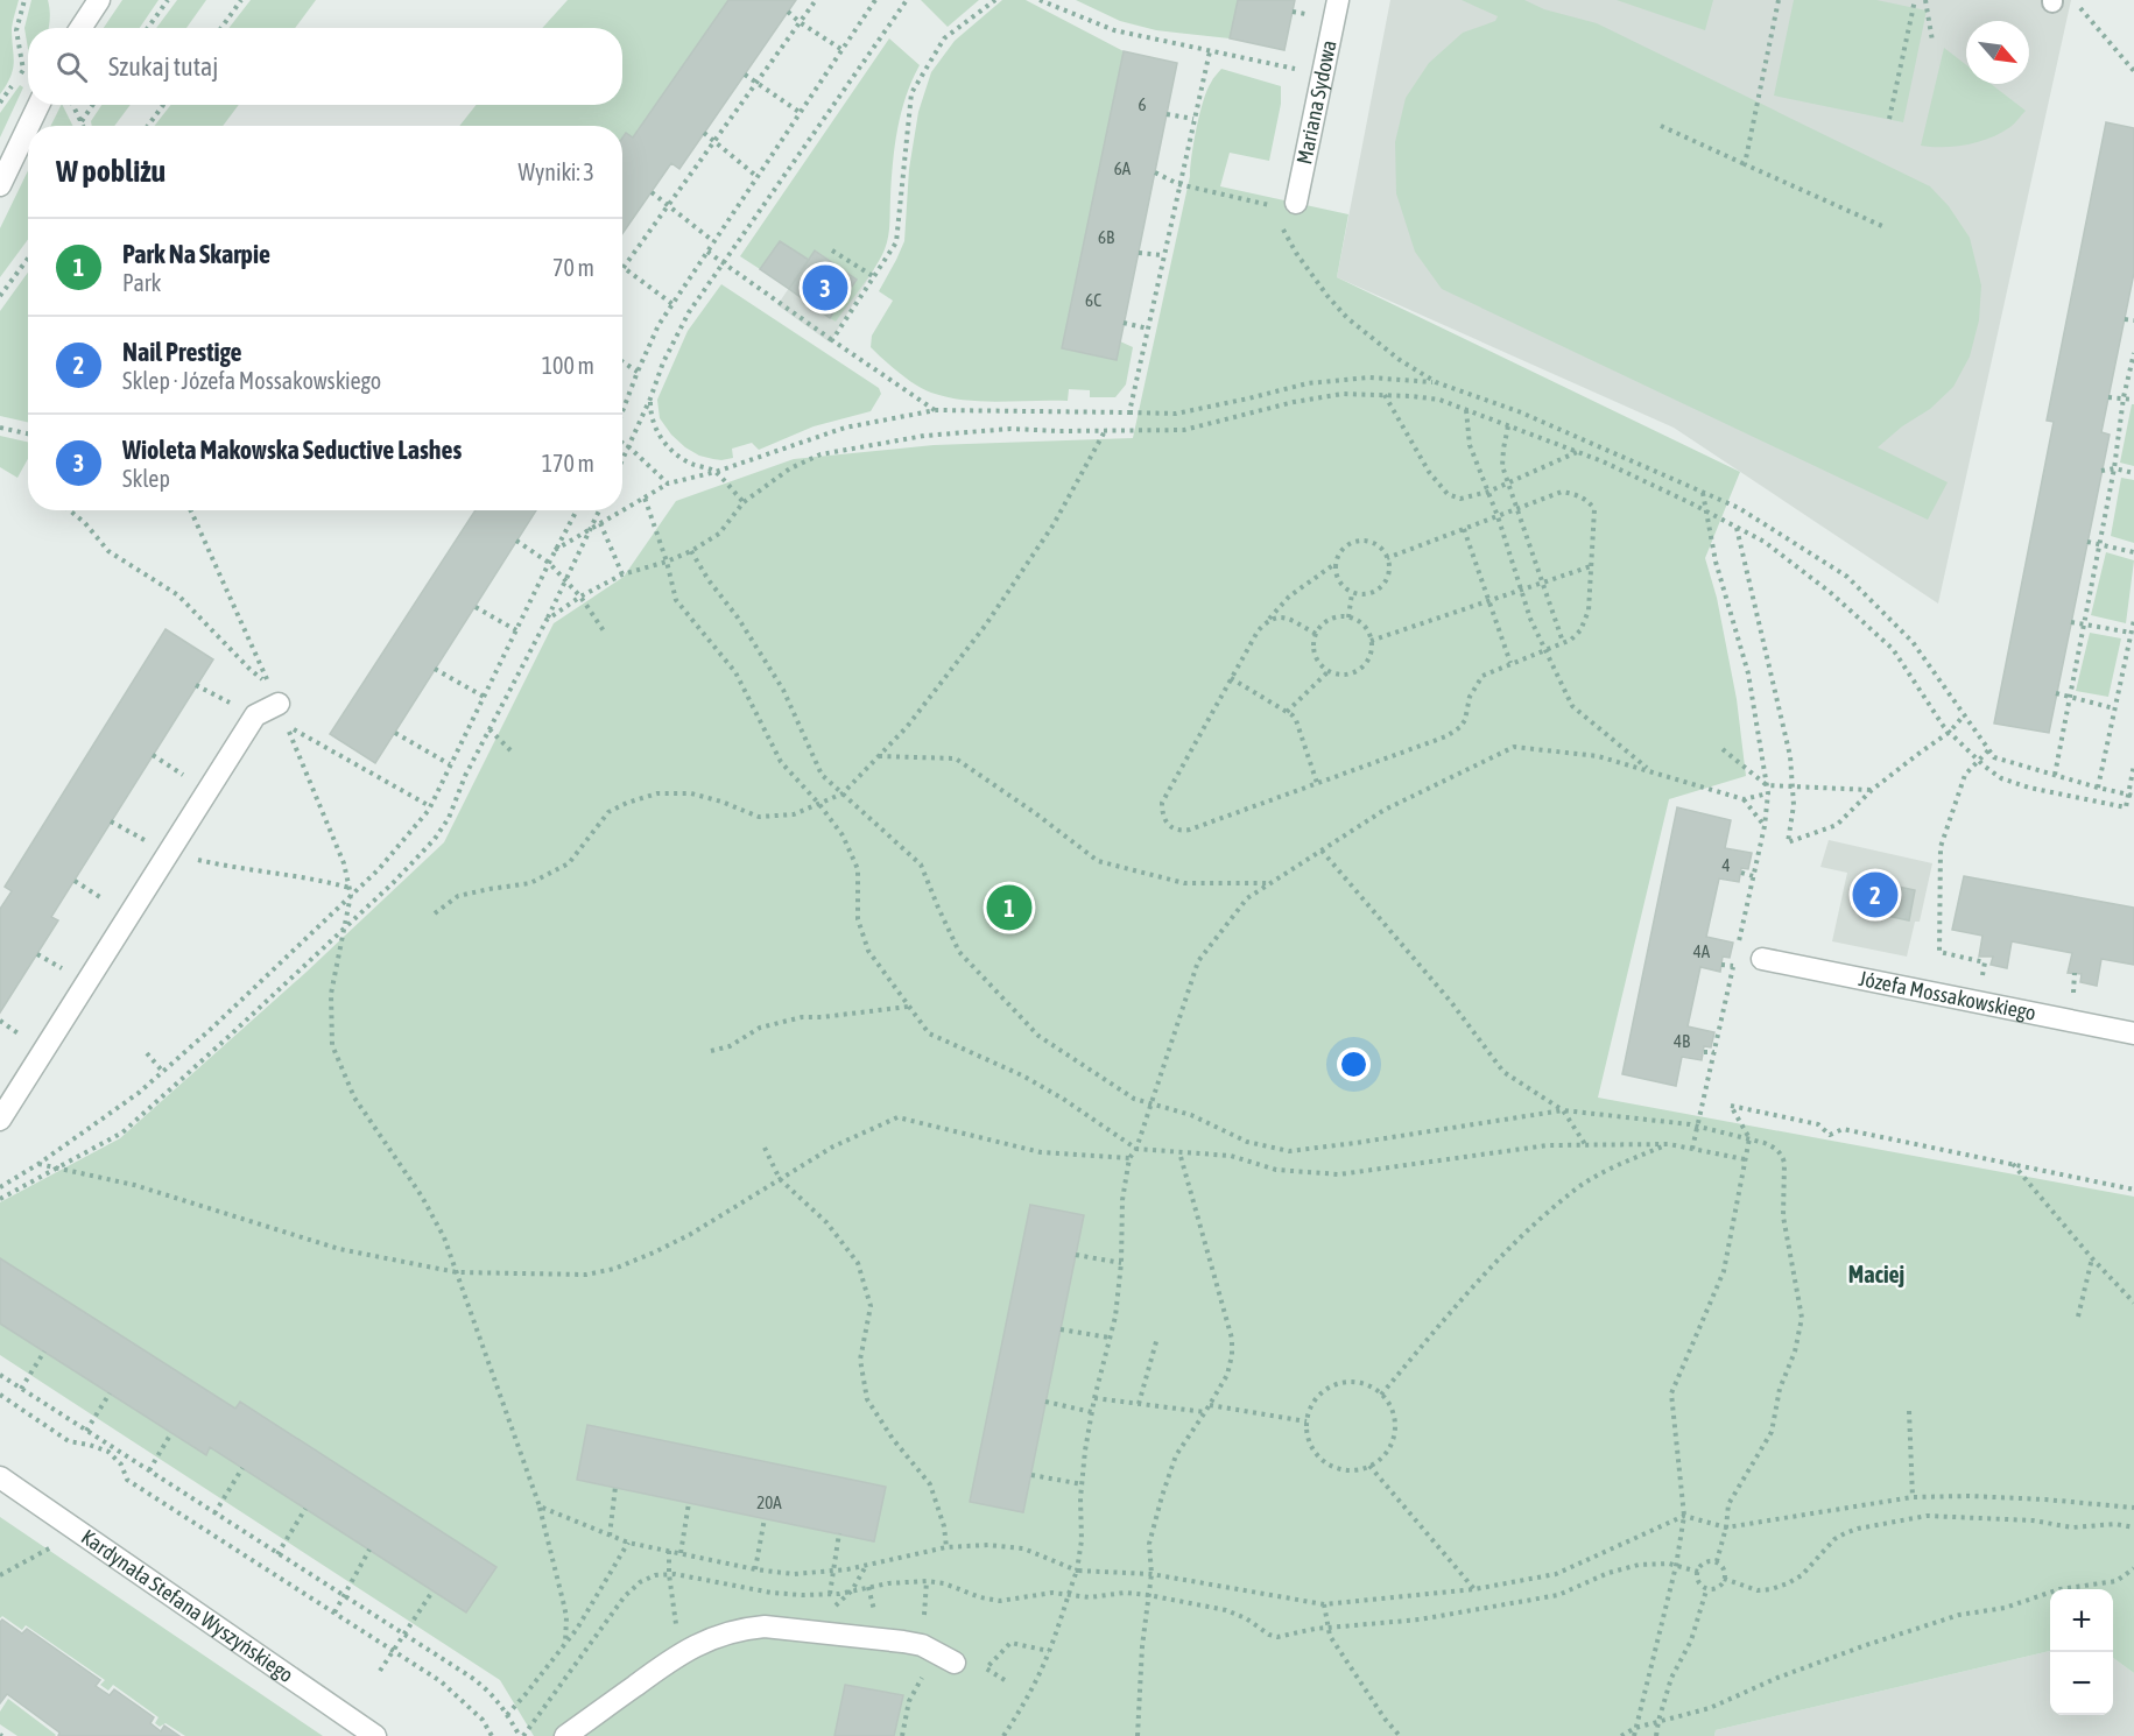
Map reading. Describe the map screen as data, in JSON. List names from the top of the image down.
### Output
{
  "streets": {
    "street": ["Mariana Sydowa", "Józefa Mossakowskiego", "Kardynała Stefana Wyszyńskiego"]
  },
  "districts": ["Maciej"],
  "house_numbers": [
    "6",
    "6A",
    "6B",
    "6C",
    "4",
    "4A",
    "4B",
    "20A"
  ],
  "north": "bottom right",
  "page": {
    "search": "Szukaj tutaj",
    "heading": ["W pobliżu", "Wyniki: 3"],
    "list": [
      {
        "mark": "1",
        "name": "Park Na Skarpie",
        "note": "Park",
        "value": "70 m"
      },
      {
        "mark": "2",
        "name": "Nail Prestige",
        "note": "Sklep · Józefa Mossakowskiego",
        "value": "100 m"
      },
      {
        "mark": "3",
        "name": "Wioleta Makowska Seductive Lashes",
        "note": "Sklep",
        "value": "170 m"
      }
    ],
    "pins": ["3", "2", "1"],
    "map_buttons": ["+", "−"]
  }
}
